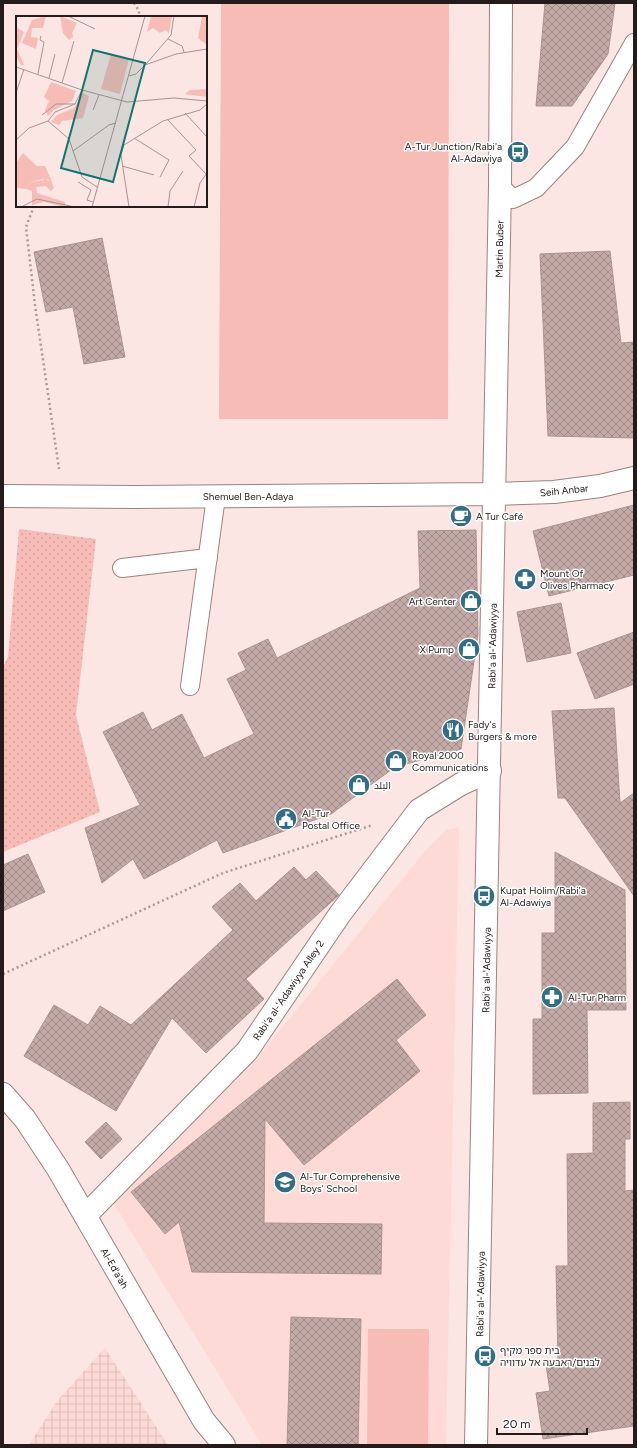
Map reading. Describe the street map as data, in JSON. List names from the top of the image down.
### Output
{
  "streets": {
    "street": [
      "Martin Buber",
      "Seih Anbar",
      "Shemuel Ben-Adaya",
      "Rabiʼa al-'Adawiyya",
      "Rabiʼa al-'Adawiyya Alley 2",
      "Al-Ed'a'ah"
    ]
  },
  "crossings": [
    ["Martin Buber", "Seih Anbar"],
    ["Martin Buber", "Shemuel Ben-Adaya"],
    ["Martin Buber", "Rabiʼa al-'Adawiyya"],
    ["Seih Anbar", "Shemuel Ben-Adaya"],
    ["Seih Anbar", "Rabiʼa al-'Adawiyya"],
    ["Shemuel Ben-Adaya", "Rabiʼa al-'Adawiyya"],
    ["Rabiʼa al-'Adawiyya", "Rabiʼa al-'Adawiyya Alley 2"],
    ["Rabiʼa al-'Adawiyya Alley 2", "Al-Ed'a'ah"]
  ],
  "places": {
    "bus stop": ["A-Tur Junction/Rabi'a Al-Adawiya", "Kupat Holim/Rabi'a Al-Adawiya", "בית ספר מקיף לבנים/ראבעה אל עדוויה"],
    "cafe": ["A Tur Café"],
    "pharmacy": ["Mount Of Olives Pharmacy", "Al-Tur Pharm"],
    "shop": [
      "Art Center",
      "X Pump",
      "Royal 2000 Communications",
      "البلد"
    ],
    "restaurant": ["Fady‘s Burgers & more"],
    "public building": ["Al-Tur Postal Office"],
    "school or university": ["Al-Tur Comprehensive Boys' School"]
  },
  "scale_bar": "20 m"
}
